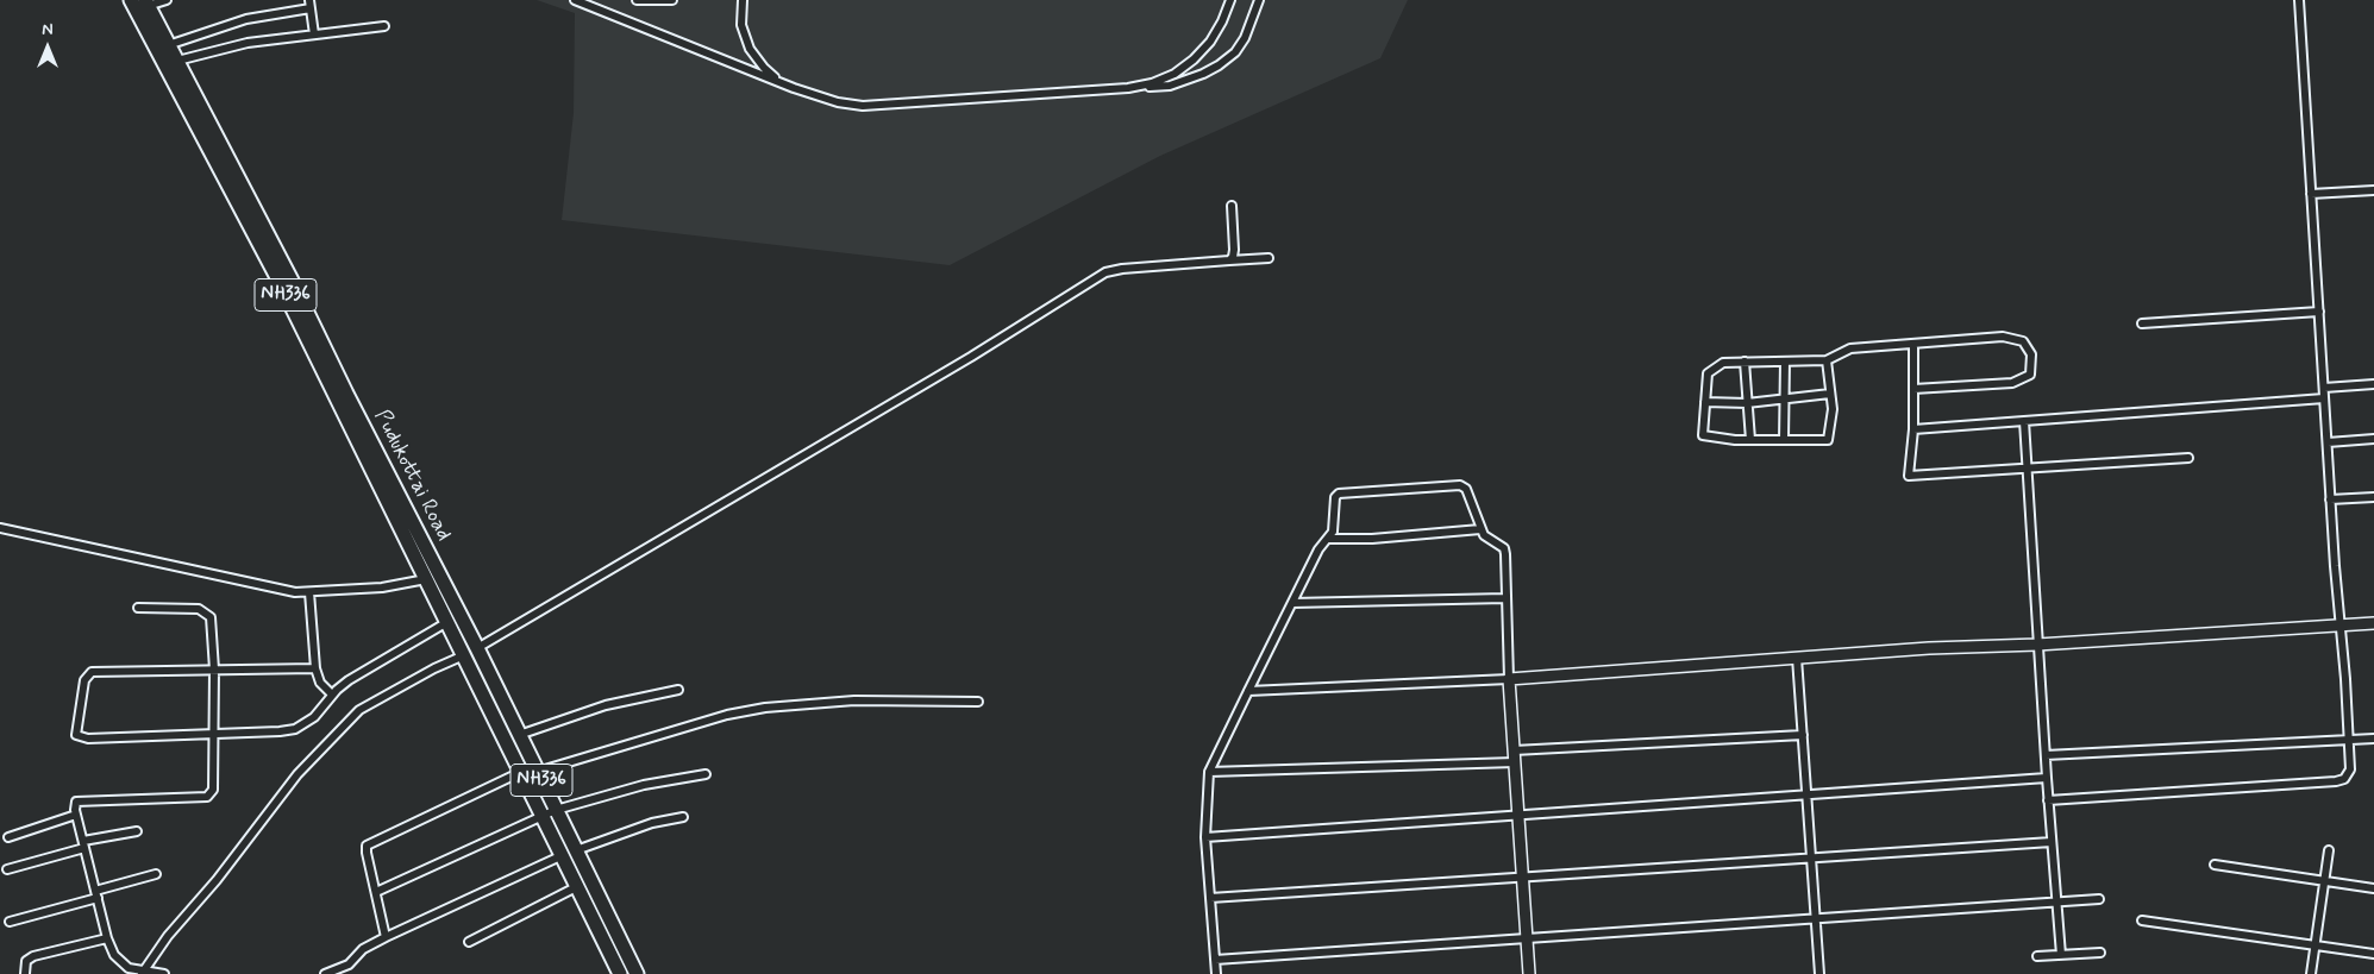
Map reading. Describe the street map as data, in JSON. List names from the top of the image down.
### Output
{
  "streets": {
    "highway": ["NH336", "Pudukottai Road"]
  },
  "north": "top"
}
